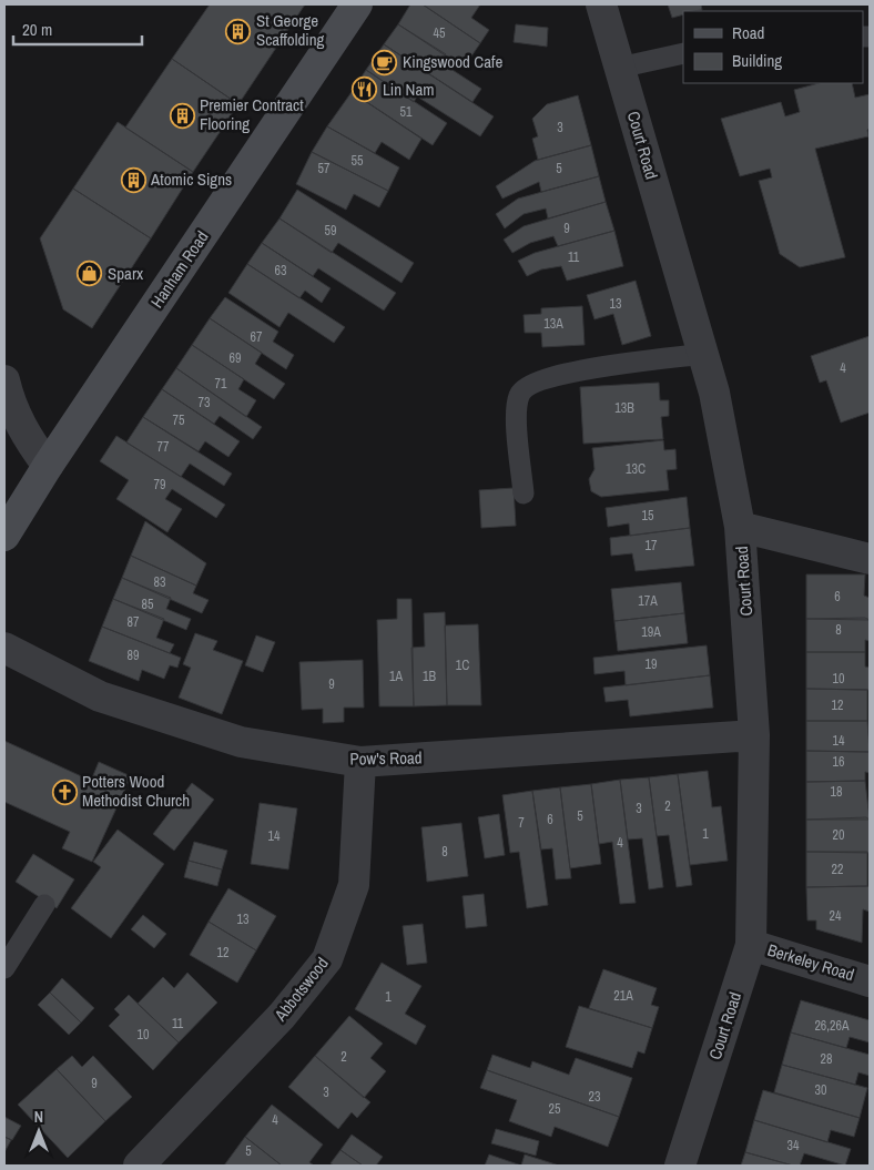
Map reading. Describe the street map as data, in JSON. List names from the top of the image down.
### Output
{
  "streets": {
    "main road": ["Hanham Road"],
    "street": [
      "Court Road",
      "Pow's Road",
      "Berkeley Road",
      "Abbotswood"
    ]
  },
  "crossings": [
    ["Court Road", "Pow's Road"],
    ["Court Road", "Berkeley Road"],
    ["Pow's Road", "Abbotswood"]
  ],
  "places": {
    "building": ["St George Scaffolding", "Premier Contract Flooring", "Atomic Signs"],
    "cafe": ["Kingswood Cafe"],
    "restaurant": ["Lin Nam"],
    "shop": ["Sparx"],
    "church": ["Potters Wood Methodist Church"]
  },
  "house_numbers": [
    "45",
    "51",
    "3",
    "55",
    "57",
    "5",
    "9",
    "59",
    "11",
    "63",
    "13",
    "13A",
    "67",
    "69",
    "4",
    "71",
    "73",
    "13B",
    "75",
    "77",
    "13C",
    "79",
    "15",
    "17",
    "83",
    "6",
    "17A",
    "85",
    "87",
    "8",
    "19A",
    "89",
    "19",
    "1C",
    "1A",
    "1B",
    "10",
    "9",
    "12",
    "14",
    "16",
    "18",
    "2",
    "3",
    "5",
    "6",
    "7",
    "1",
    "20",
    "14",
    "4",
    "8",
    "22",
    "24",
    "13",
    "12",
    "21A",
    "1",
    "11",
    "26,26A",
    "10",
    "2",
    "28",
    "9",
    "30",
    "3",
    "23",
    "25",
    "4",
    "34",
    "5"
  ],
  "legend": ["Road", "Building"],
  "scale_bar": "20 m",
  "north": "top"
}
